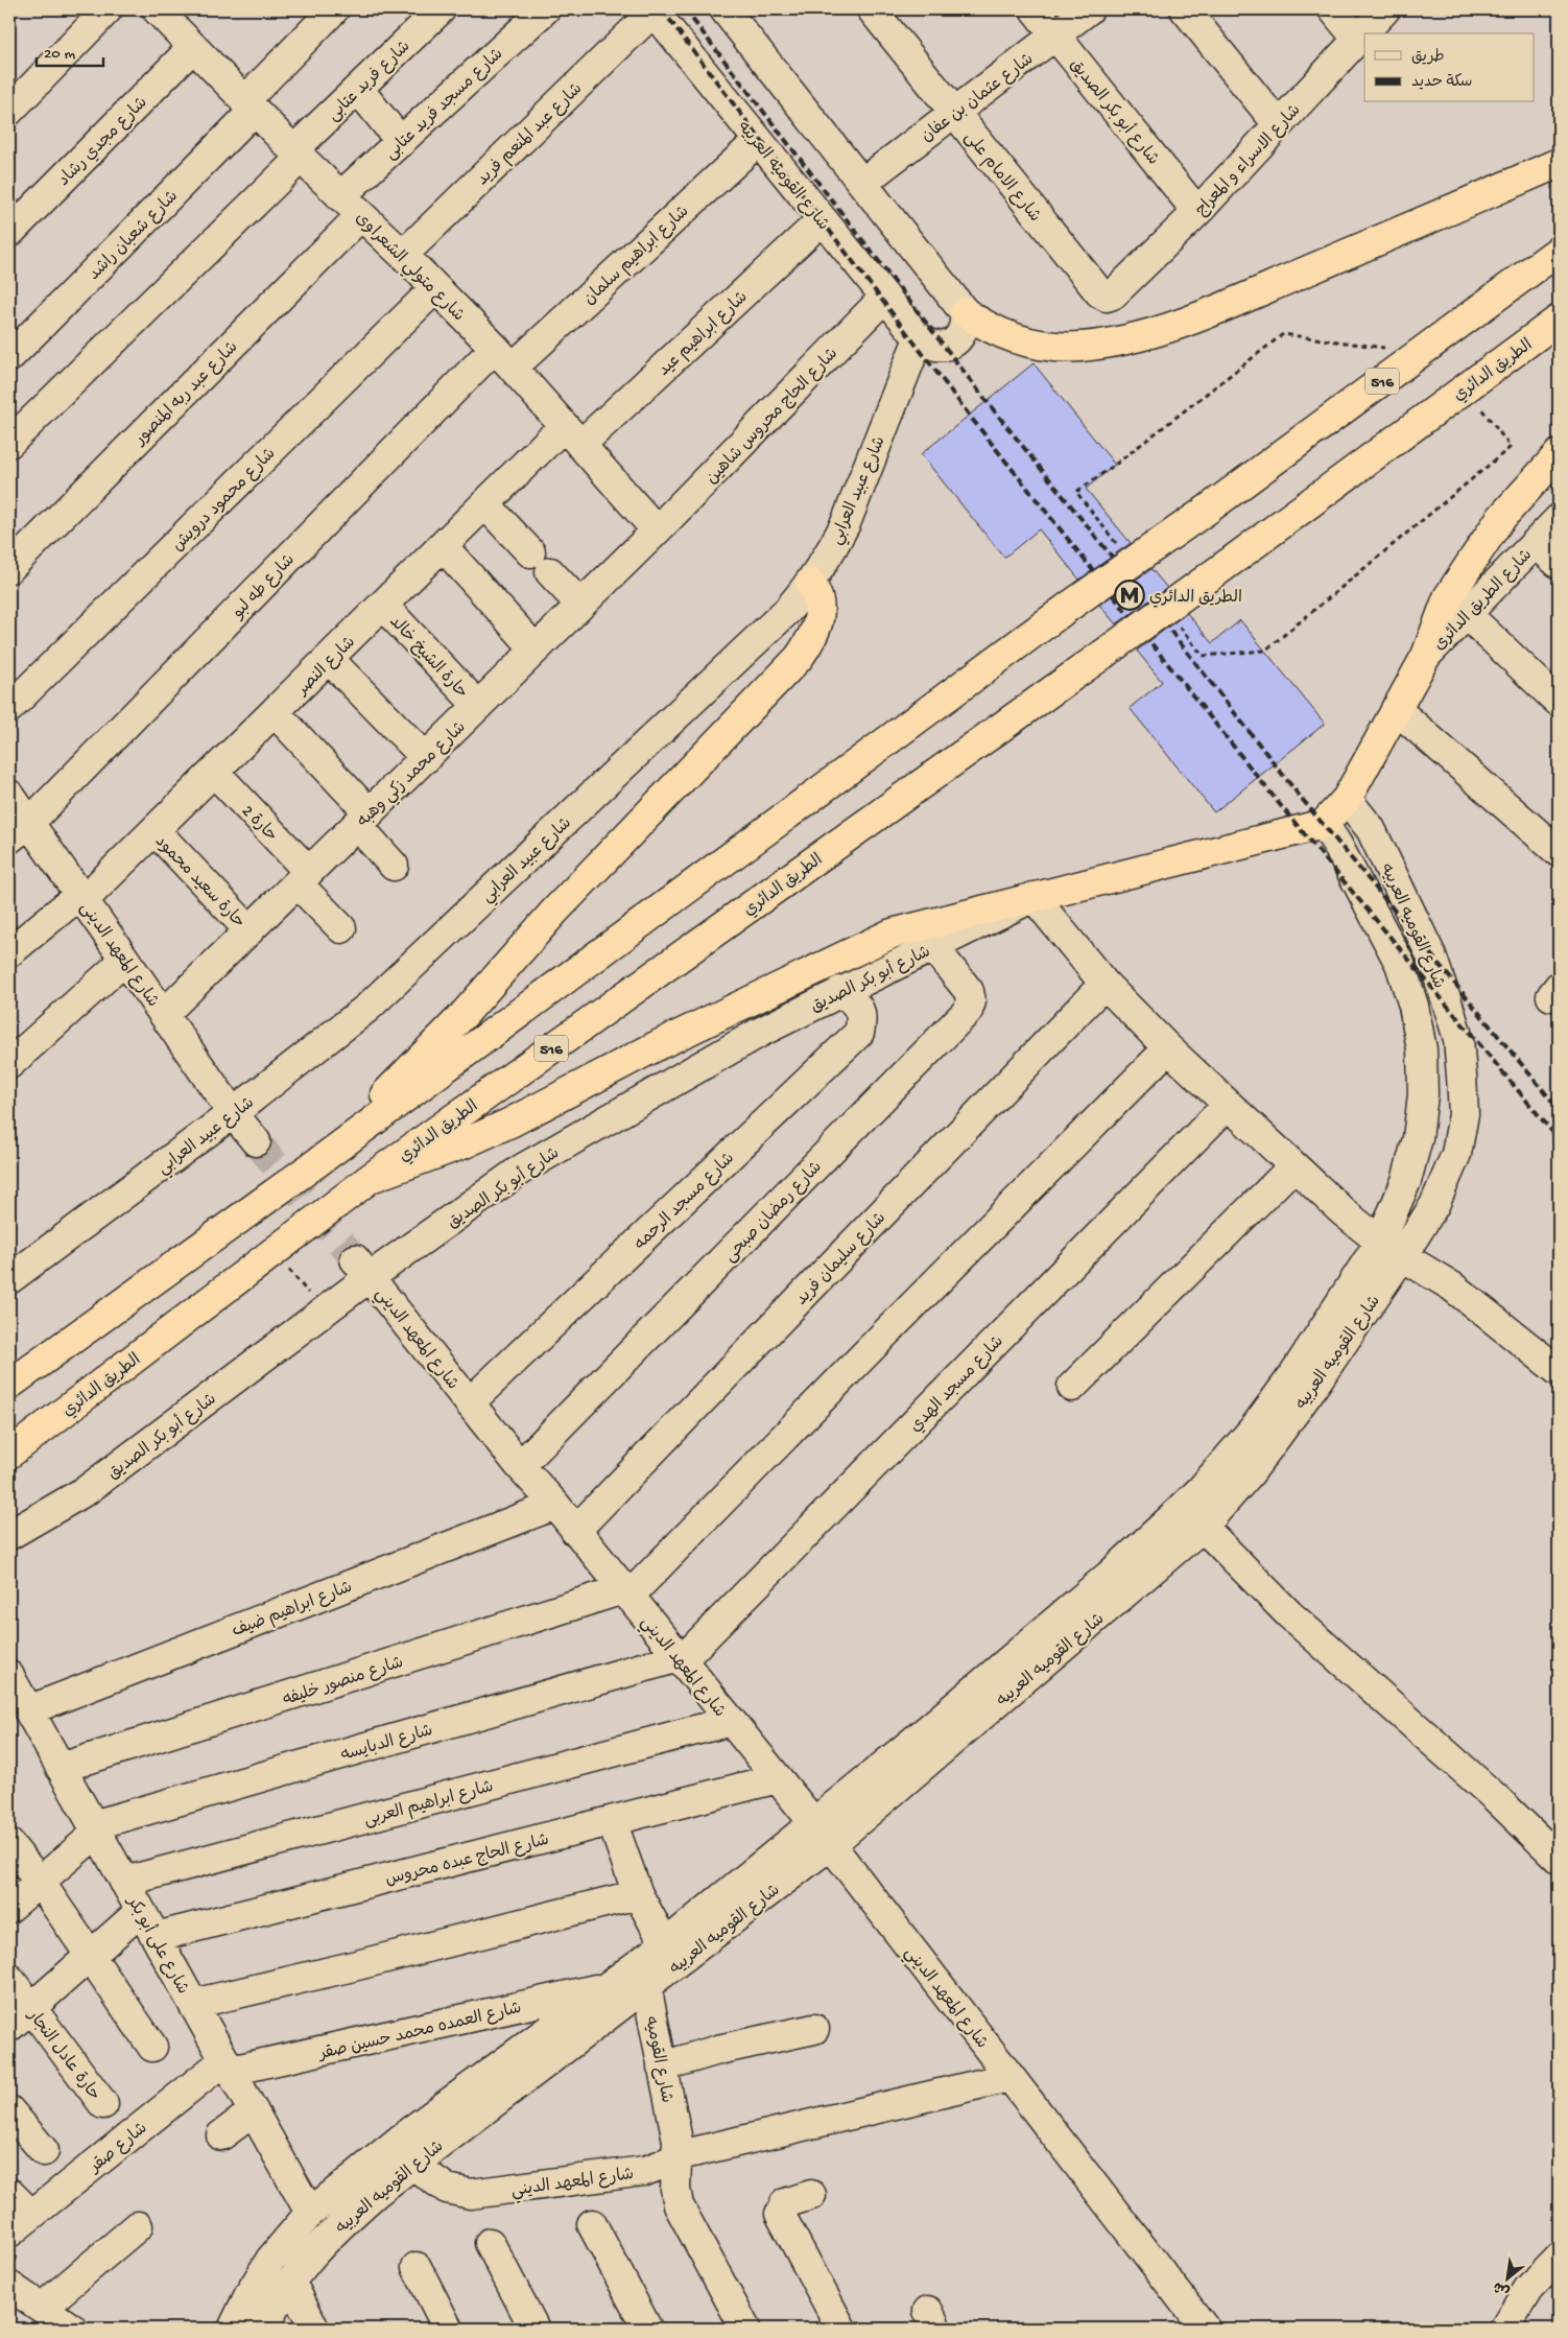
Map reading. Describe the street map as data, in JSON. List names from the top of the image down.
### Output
{
  "streets": {
    "highway": ["الطريق الدائري", "516"],
    "street": [
      "شارع فريد عتابى",
      "شارع عثمان بن عفان",
      "شارع مسجد فريد عتابى",
      "شارع أبو بكر الصديق",
      "شارع عبد المنعم فريد",
      "شارع مجدي رشاد",
      "شارع الاسراء و المعراج",
      "شارع القوميه العربيه",
      "شارع الامام على",
      "شارع شعبان راشد",
      "شارع ابراهيم سلمان",
      "شارع متولي الشعراوى",
      "شارع ابراهيم عيد",
      "شارع عبد ربه المنصور",
      "شارع الحاج محروس شاهين",
      "شارع عبيد العرابي",
      "شارع محمود درويش",
      "شارع طه لبو",
      "شارع الطريق الدائرى",
      "حارة الشيخ خالد",
      "شارع النصر",
      "شارع محمد زكي وهبه",
      "حارة 2",
      "حارة سعيد محمود",
      "شارع المعهد الدينى",
      "شارع مسجد الرحمه",
      "شارع رمضان صبحى",
      "شارع سليمان فريد",
      "شارع المعهد الديني",
      "شارع مسجد الهدي",
      "شارع ابراهيم ضيف",
      "شارع منصور خليفه",
      "شارع الدبايسه",
      "شارع ابراهيم العربى",
      "شارع الحاج عبده محروس",
      "شارع على أبو بكر",
      "شارع العمده محمد حسين صقر",
      "حارة عادل النجار",
      "شارع القوميه",
      "شارع صقر"
    ]
  },
  "crossings": [
    ["شارع فريد عتابى", "شارع متولي الشعراوى"],
    ["شارع عثمان بن عفان", "شارع أبو بكر الصديق"],
    ["شارع عثمان بن عفان", "شارع الامام على"],
    ["شارع مسجد فريد عتابى", "شارع متولي الشعراوى"],
    ["شارع أبو بكر الصديق", "شارع الاسراء و المعراج"],
    ["شارع أبو بكر الصديق", "شارع مسجد الرحمه"],
    ["شارع أبو بكر الصديق", "شارع رمضان صبحى"],
    ["شارع أبو بكر الصديق", "شارع المعهد الديني"],
    ["شارع عبد المنعم فريد", "شارع القوميه العربيه"],
    ["شارع عبد المنعم فريد", "شارع متولي الشعراوى"],
    ["شارع مجدي رشاد", "شارع متولي الشعراوى"],
    ["شارع الاسراء و المعراج", "شارع الامام على"],
    ["شارع القوميه العربيه", "شارع ابراهيم سلمان"],
    ["شارع القوميه العربيه", "شارع ابراهيم عيد"],
    ["شارع القوميه العربيه", "شارع الحاج محروس شاهين"],
    ["شارع القوميه العربيه", "شارع عبيد العرابي"],
    ["شارع القوميه العربيه", "شارع المعهد الديني"],
    ["شارع القوميه العربيه", "شارع على أبو بكر"],
    ["شارع القوميه العربيه", "شارع العمده محمد حسين صقر"],
    ["شارع القوميه العربيه", "شارع القوميه"],
    ["شارع شعبان راشد", "شارع متولي الشعراوى"],
    ["شارع ابراهيم سلمان", "شارع متولي الشعراوى"],
    ["شارع ابراهيم سلمان", "شارع طه لبو"],
    ["شارع متولي الشعراوى", "شارع ابراهيم عيد"],
    ["شارع متولي الشعراوى", "شارع عبد ربه المنصور"],
    ["شارع متولي الشعراوى", "شارع الحاج محروس شاهين"],
    ["شارع متولي الشعراوى", "شارع محمود درويش"],
    ["شارع متولي الشعراوى", "شارع طه لبو"],
    ["شارع متولي الشعراوى", "شارع النصر"],
    ["شارع متولي الشعراوى", "شارع محمد زكي وهبه"],
    ["شارع ابراهيم عيد", "شارع النصر"],
    ["شارع الحاج محروس شاهين", "شارع محمد زكي وهبه"],
    ["شارع عبيد العرابي", "شارع المعهد الدينى"],
    ["شارع طه لبو", "شارع المعهد الدينى"],
    ["حارة الشيخ خالد", "شارع النصر"],
    ["حارة الشيخ خالد", "شارع محمد زكي وهبه"],
    ["شارع النصر", "حارة 2"],
    ["شارع النصر", "حارة سعيد محمود"],
    ["شارع النصر", "شارع المعهد الدينى"],
    ["شارع محمد زكي وهبه", "حارة 2"],
    ["شارع محمد زكي وهبه", "حارة سعيد محمود"],
    ["شارع محمد زكي وهبه", "شارع المعهد الدينى"],
    ["شارع مسجد الرحمه", "شارع المعهد الديني"],
    ["شارع رمضان صبحى", "شارع المعهد الديني"],
    ["شارع سليمان فريد", "شارع المعهد الديني"],
    ["شارع المعهد الديني", "شارع مسجد الهدي"],
    ["شارع المعهد الديني", "شارع ابراهيم ضيف"],
    ["شارع المعهد الديني", "شارع منصور خليفه"],
    ["شارع المعهد الديني", "شارع الدبايسه"],
    ["شارع المعهد الديني", "شارع ابراهيم العربى"],
    ["شارع المعهد الديني", "شارع الحاج عبده محروس"],
    ["شارع المعهد الديني", "شارع القوميه"],
    ["شارع مسجد الهدي", "شارع الدبايسه"],
    ["شارع ابراهيم ضيف", "شارع على أبو بكر"],
    ["شارع منصور خليفه", "شارع على أبو بكر"],
    ["شارع الدبايسه", "شارع على أبو بكر"],
    ["شارع ابراهيم العربى", "شارع على أبو بكر"],
    ["شارع الحاج عبده محروس", "شارع على أبو بكر"],
    ["شارع على أبو بكر", "شارع العمده محمد حسين صقر"],
    ["شارع على أبو بكر", "شارع صقر"],
    ["شارع العمده محمد حسين صقر", "شارع صقر"]
  ],
  "places": {
    "metro station": ["الطريق الدائري"]
  },
  "legend": ["طريق", "سكة حديد"],
  "scale_bar": "20 m",
  "north": "bottom left"
}
